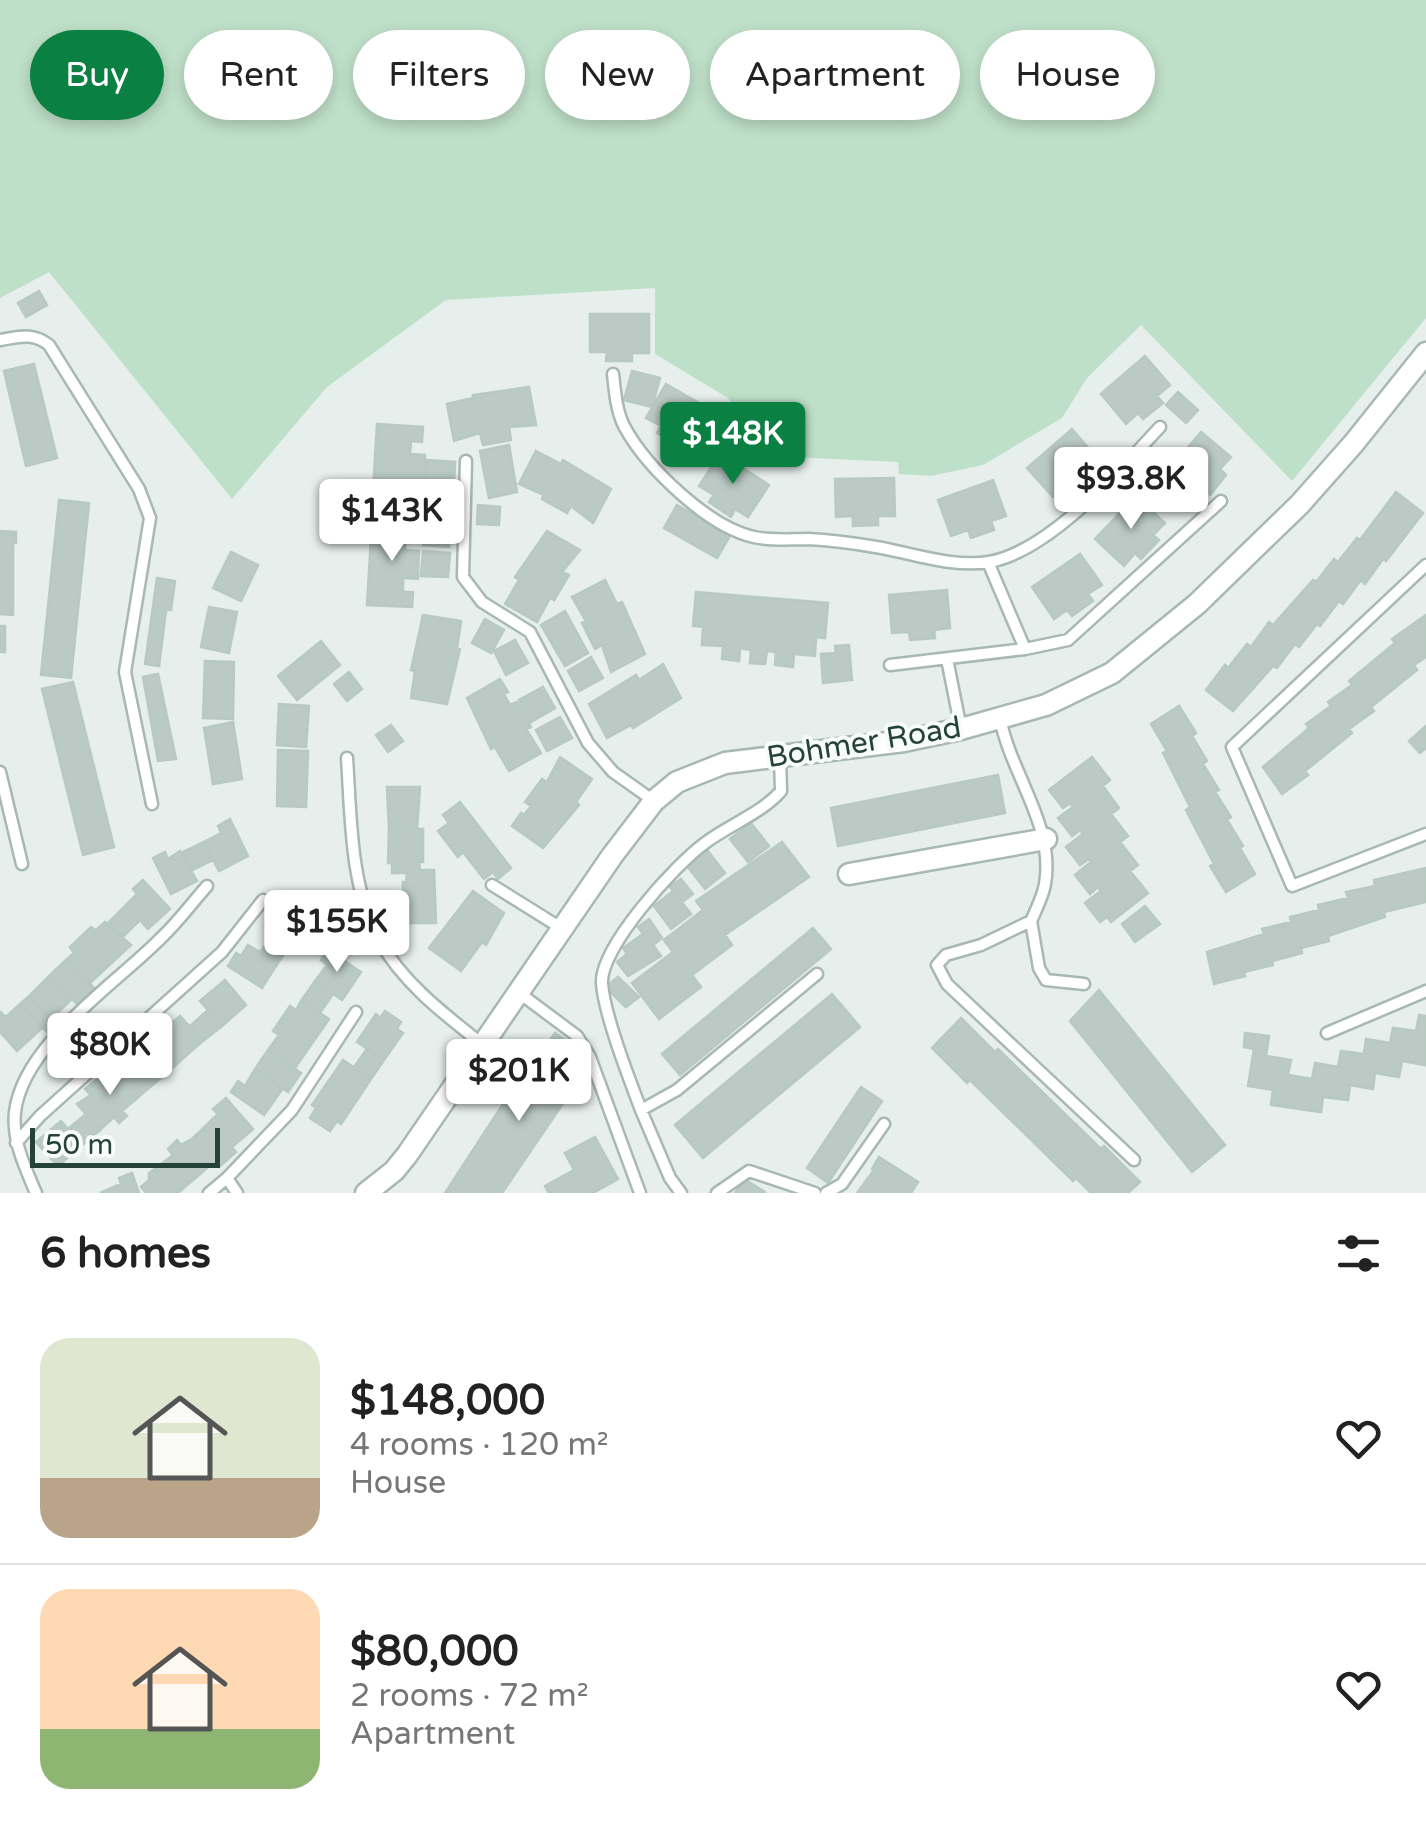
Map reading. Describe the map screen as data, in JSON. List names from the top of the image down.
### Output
{
  "streets": {
    "street": ["Bohmer Road"]
  },
  "scale_bar": "50 m",
  "page": {
    "chip": [
      "Buy",
      "Rent",
      "Filters",
      "New",
      "Apartment",
      "House"
    ],
    "price": [
      "$148K",
      "$93.8K",
      "$143K",
      "$155K",
      "$80K",
      "$201K"
    ],
    "scale": "50 m",
    "heading": "6 homes",
    "list": [
      {
        "name": "$148,000",
        "note": "4 rooms · 120 m² · House"
      },
      {
        "name": "$80,000",
        "note": "2 rooms · 72 m² · Apartment"
      }
    ]
  }
}
